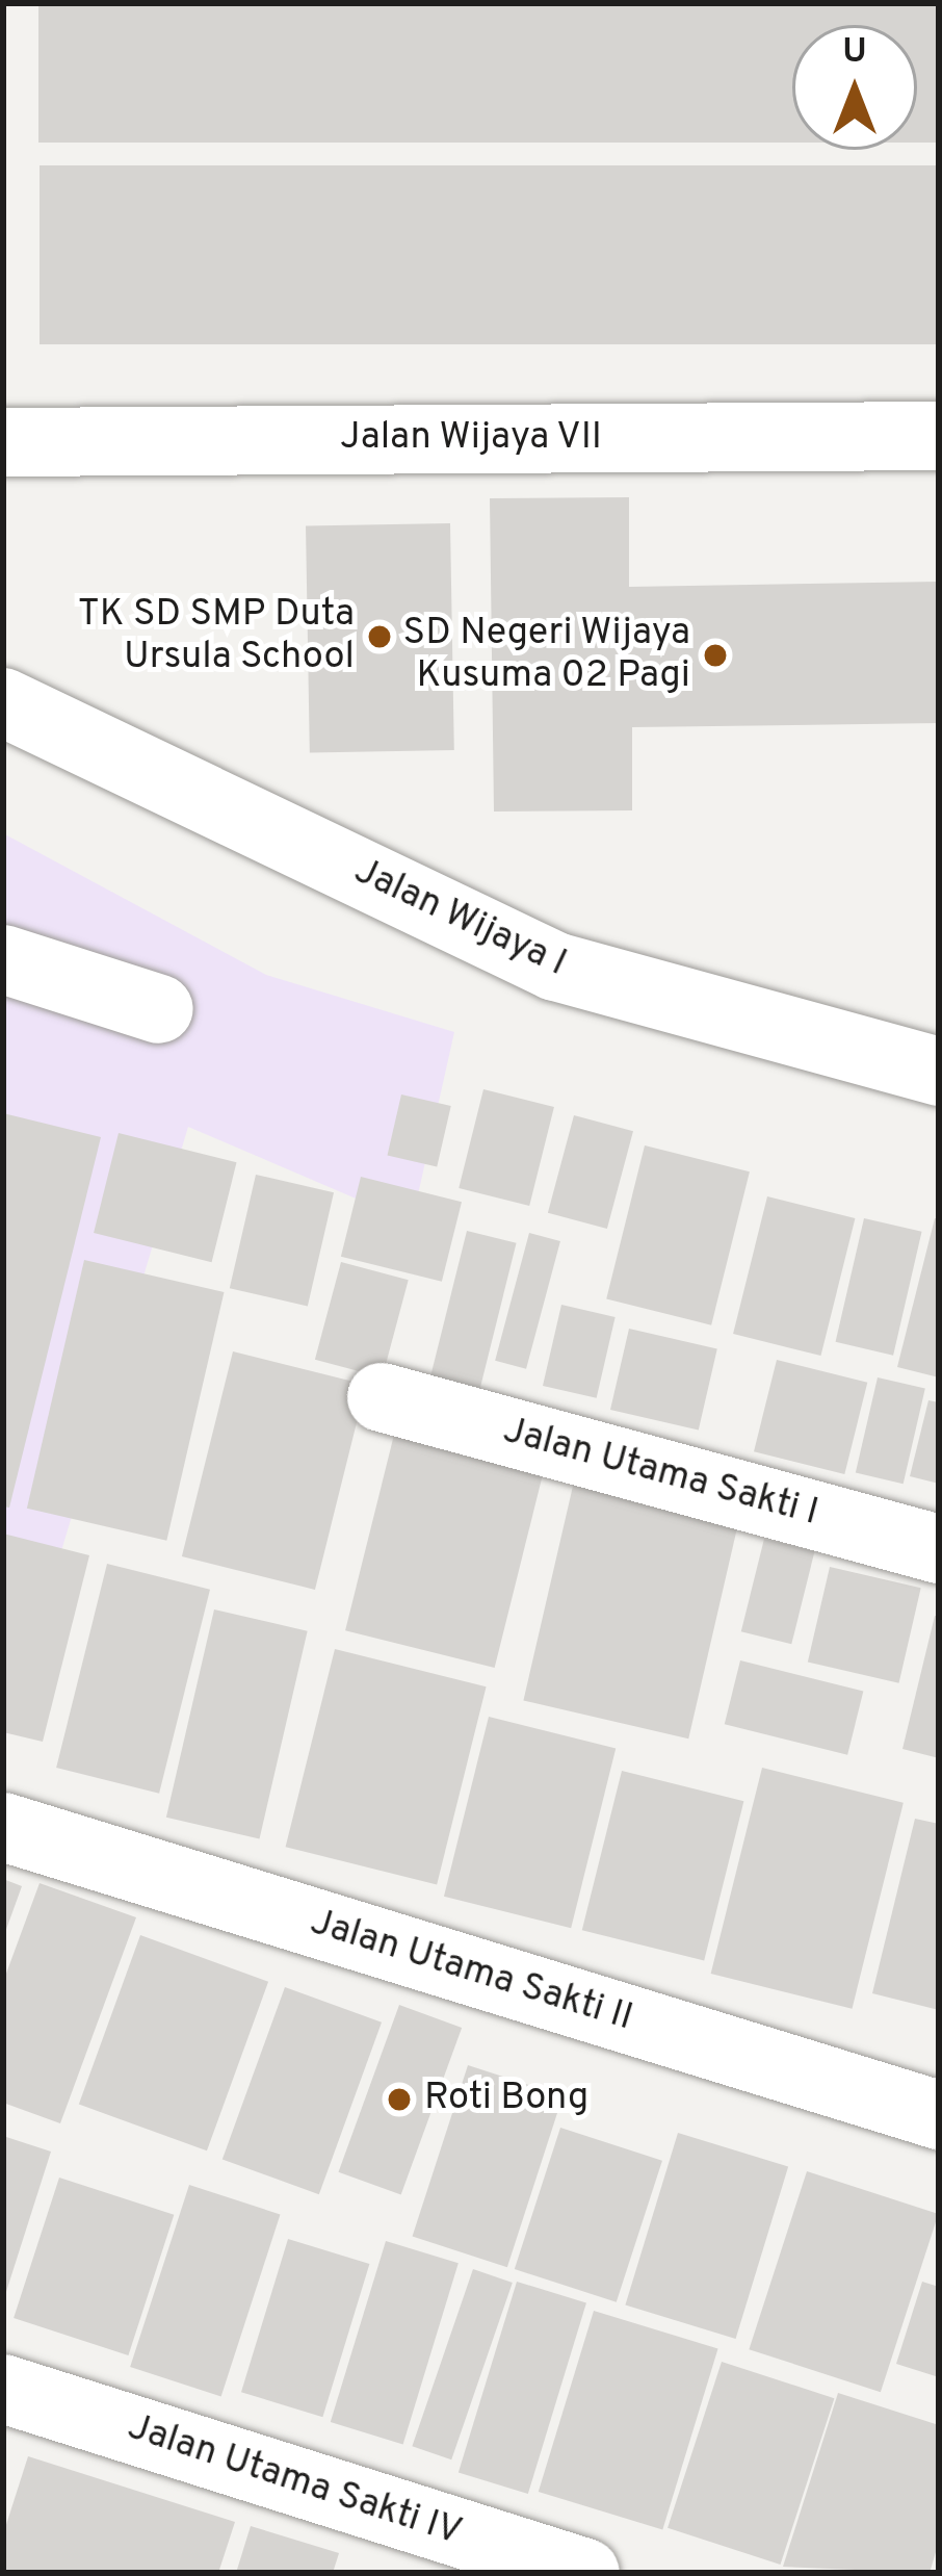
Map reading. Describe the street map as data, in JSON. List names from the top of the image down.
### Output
{
  "streets": {
    "street": [
      "Jalan Wijaya VII",
      "Jalan Wijaya I",
      "Jalan Utama Sakti I",
      "Jalan Utama Sakti II",
      "Jalan Utama Sakti IV"
    ]
  },
  "places": ["TK SD SMP Duta Ursula School", "SD Negeri Wijaya Kusuma 02 Pagi", "Roti Bong"],
  "north": "top"
}
